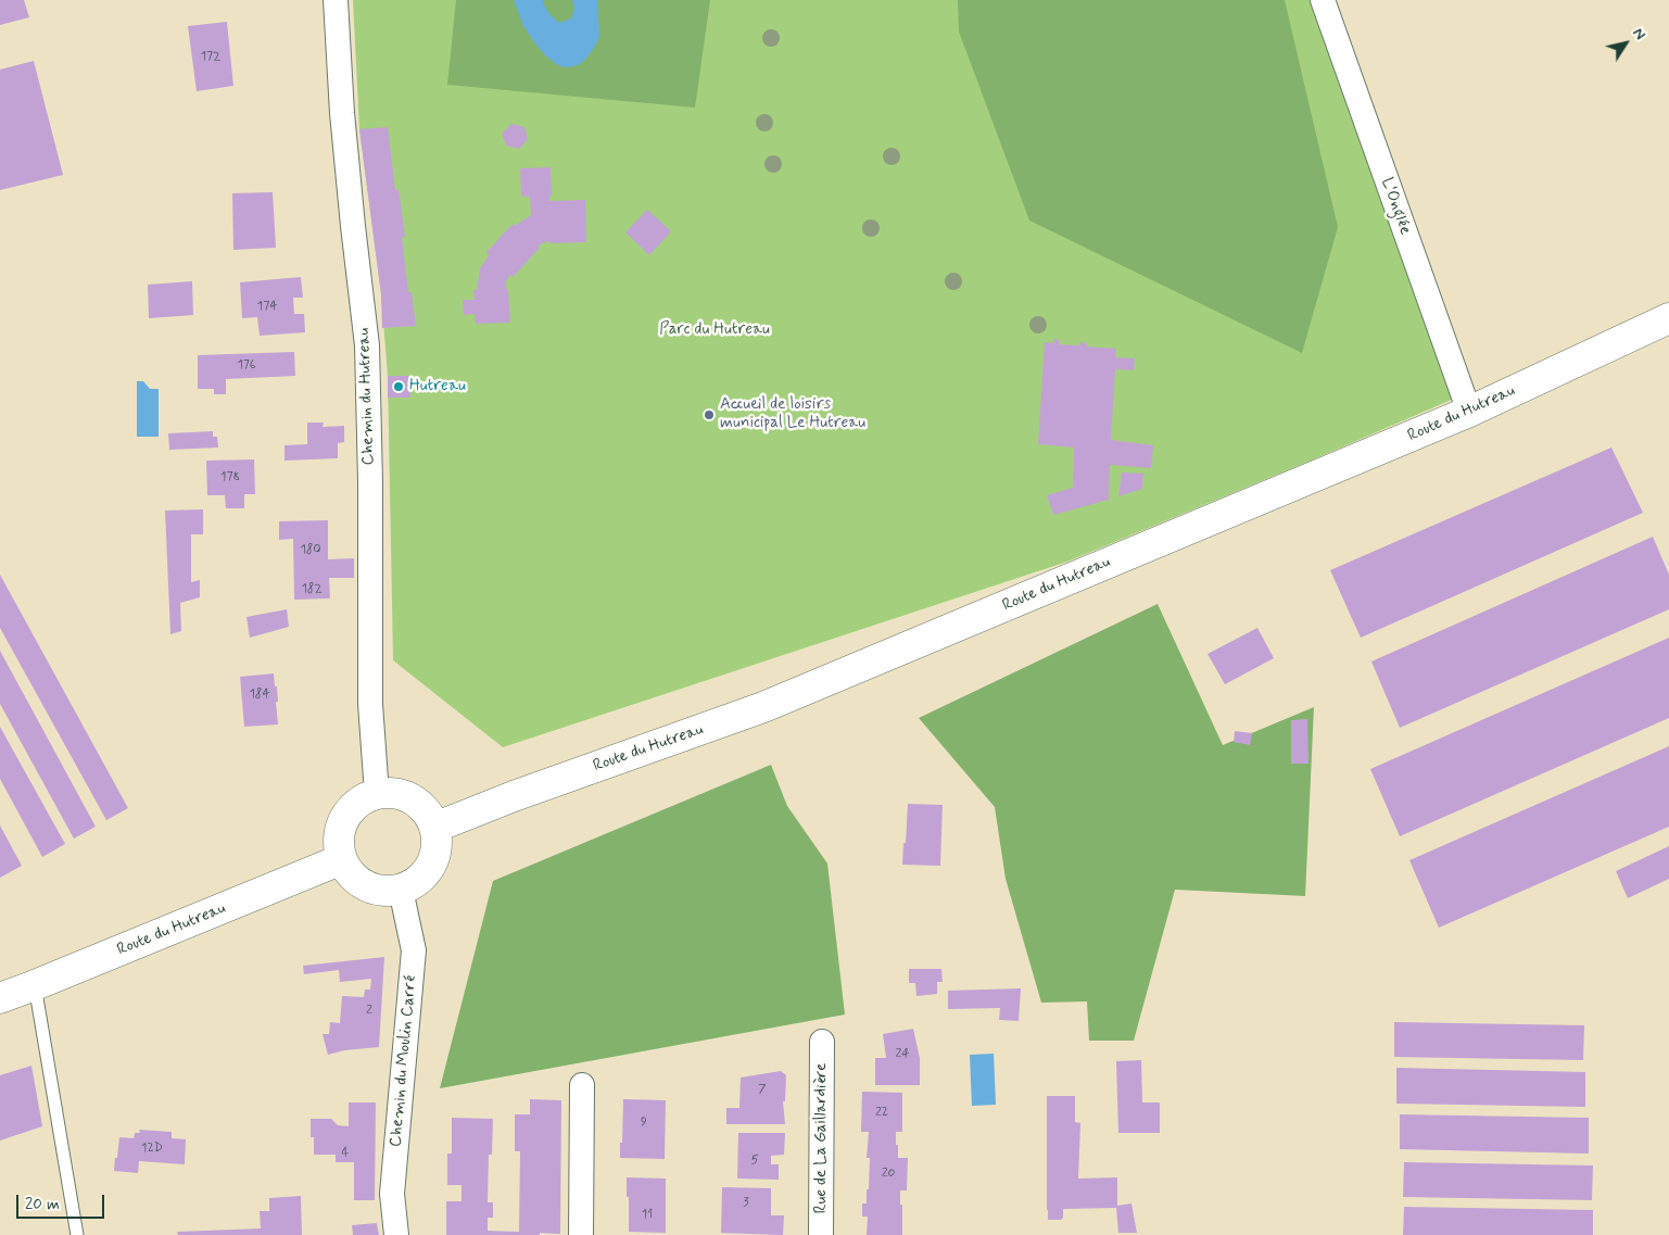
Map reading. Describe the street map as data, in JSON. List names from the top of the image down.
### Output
{
  "streets": {
    "street": [
      "L'Onglée",
      "Chemin du Hutreau",
      "Route du Hutreau",
      "Chemin du Moulin Carré",
      "Rue de La Gaillardière"
    ]
  },
  "crossings": [
    ["L'Onglée", "Route du Hutreau"],
    ["Chemin du Hutreau", "Route du Hutreau"],
    ["Chemin du Hutreau", "Chemin du Moulin Carré"],
    ["Route du Hutreau", "Chemin du Moulin Carré"]
  ],
  "parks": ["Parc du Hutreau"],
  "places": ["Hutreau", "Accueil de loisirs municipal Le Hutreau"],
  "house_numbers": [
    "172",
    "174",
    "176",
    "178",
    "180",
    "182",
    "184",
    "2",
    "24",
    "7",
    "22",
    "9",
    "12D",
    "4",
    "5",
    "20",
    "3",
    "11"
  ],
  "scale_bar": "20 m",
  "north": "top right"
}
